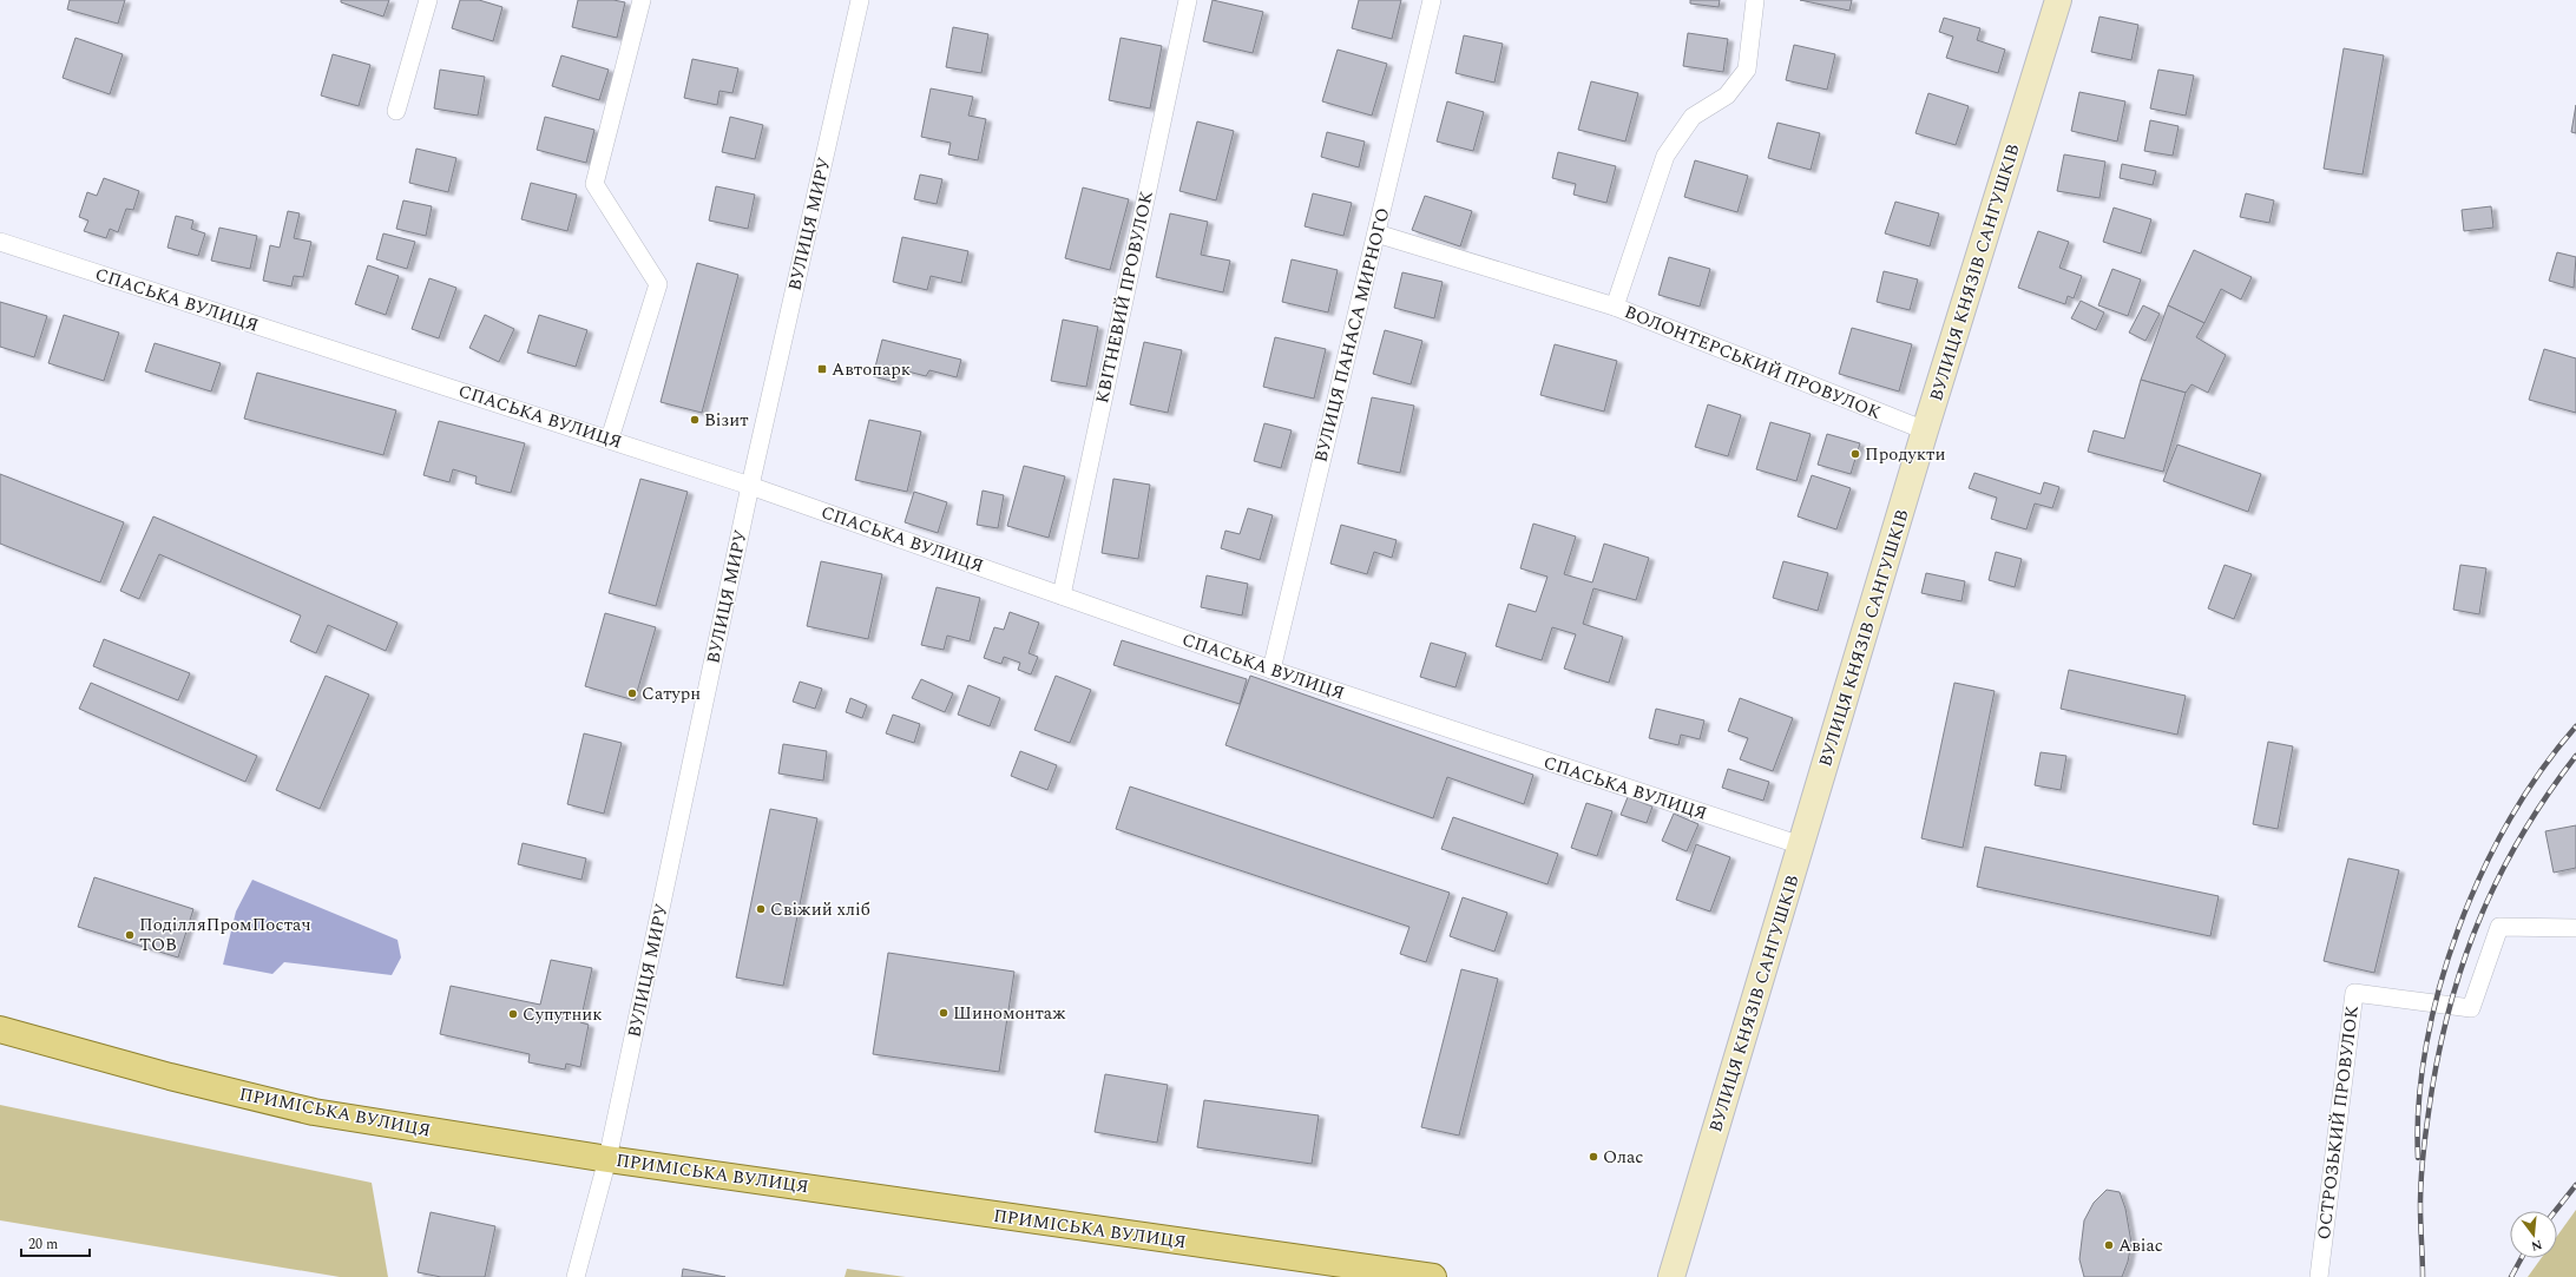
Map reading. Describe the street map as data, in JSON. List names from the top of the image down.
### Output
{
  "streets": {
    "main road": ["ВУЛИЦЯ КНЯЗІВ САНГУШКІВ", "ПРИМІСЬКА ВУЛИЦЯ"],
    "street": [
      "ВУЛИЦЯ МИРУ",
      "КВІТНЕВИЙ ПРОВУЛОК",
      "СПАСЬКА ВУЛИЦЯ",
      "ВУЛИЦЯ ПАНАСА МИРНОГО",
      "ВОЛОНТЕРСЬКИЙ ПРОВУЛОК",
      "ОСТРОЗЬКИЙ ПРОВУЛОК"
    ]
  },
  "crossings": [
    ["ВУЛИЦЯ МИРУ", "СПАСЬКА ВУЛИЦЯ"],
    ["ВУЛИЦЯ МИРУ", "ПРИМІСЬКА ВУЛИЦЯ"],
    ["ВУЛИЦЯ КНЯЗІВ САНГУШКІВ", "СПАСЬКА ВУЛИЦЯ"],
    ["ВУЛИЦЯ КНЯЗІВ САНГУШКІВ", "ВОЛОНТЕРСЬКИЙ ПРОВУЛОК"],
    ["КВІТНЕВИЙ ПРОВУЛОК", "СПАСЬКА ВУЛИЦЯ"],
    ["СПАСЬКА ВУЛИЦЯ", "ВУЛИЦЯ ПАНАСА МИРНОГО"]
  ],
  "places": {
    "transit": ["Автопарк"],
    "other": [
      "Візит",
      "Продукти",
      "Сатурн",
      "Свіжий хліб",
      "ПоділляПромПостач ТОВ",
      "Шиномонтаж",
      "Супутник",
      "Олас",
      "Авіас"
    ]
  },
  "scale_bar": "20 m",
  "north": "bottom"
}
